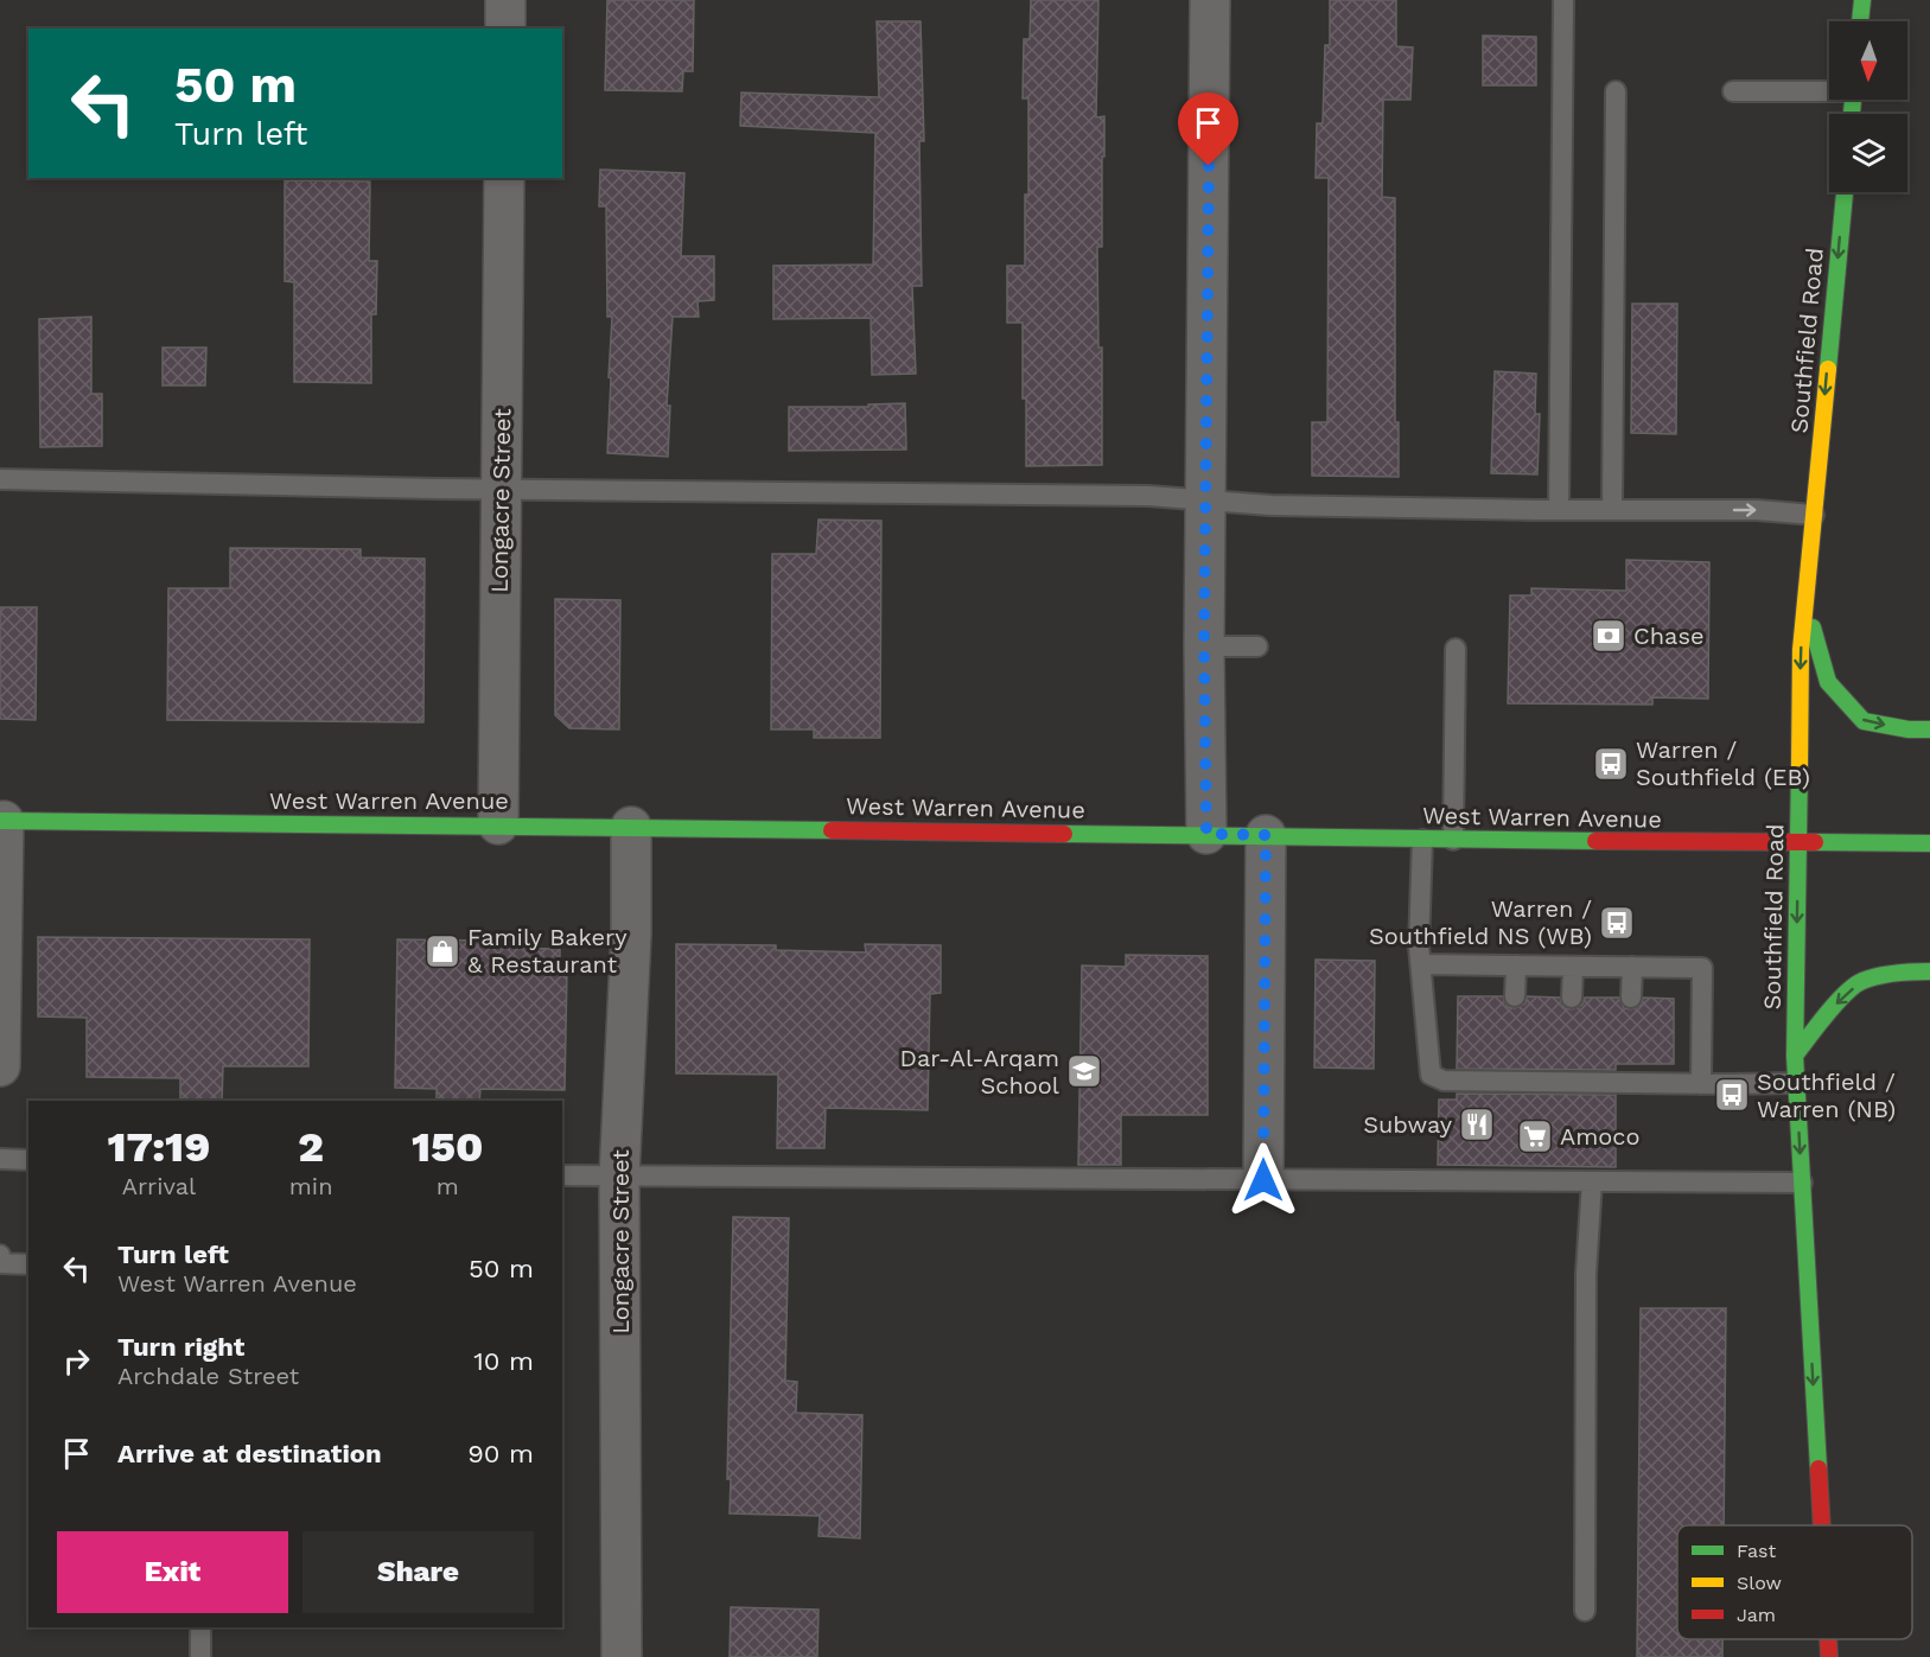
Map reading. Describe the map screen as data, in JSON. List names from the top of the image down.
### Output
{
  "streets": {
    "main road": ["Southfield Road", "West Warren Avenue"],
    "street": ["Longacre Street"]
  },
  "crossings": [
    ["Southfield Road", "West Warren Avenue"],
    ["Longacre Street", "West Warren Avenue"]
  ],
  "one_way": ["Southfield Road"],
  "places": {
    "bank": ["Chase"],
    "bus stop": ["Warren / Southfield (EB)", "Warren / Southfield NS (WB)", "Southfield / Warren (NB)"],
    "shop": ["Family Bakery & Restaurant"],
    "school or university": ["Dar-Al-Arqam School"],
    "restaurant": ["Subway"],
    "supermarket": ["Amoco"]
  },
  "legend": ["Fast", "Slow", "Jam"],
  "north": "bottom",
  "page": {
    "turn": ["50 m", "Turn left"],
    "eta": [
      "17:19",
      "Arrival",
      "2",
      "min",
      "150",
      "m"
    ],
    "list": [
      {
        "name": "Turn left",
        "note": "West Warren Avenue",
        "value": "50 m"
      },
      {
        "name": "Turn right",
        "note": "Archdale Street",
        "value": "10 m"
      },
      {
        "name": "Arrive at destination",
        "value": "90 m"
      }
    ],
    "buttons": ["Exit", "Share"]
  }
}
